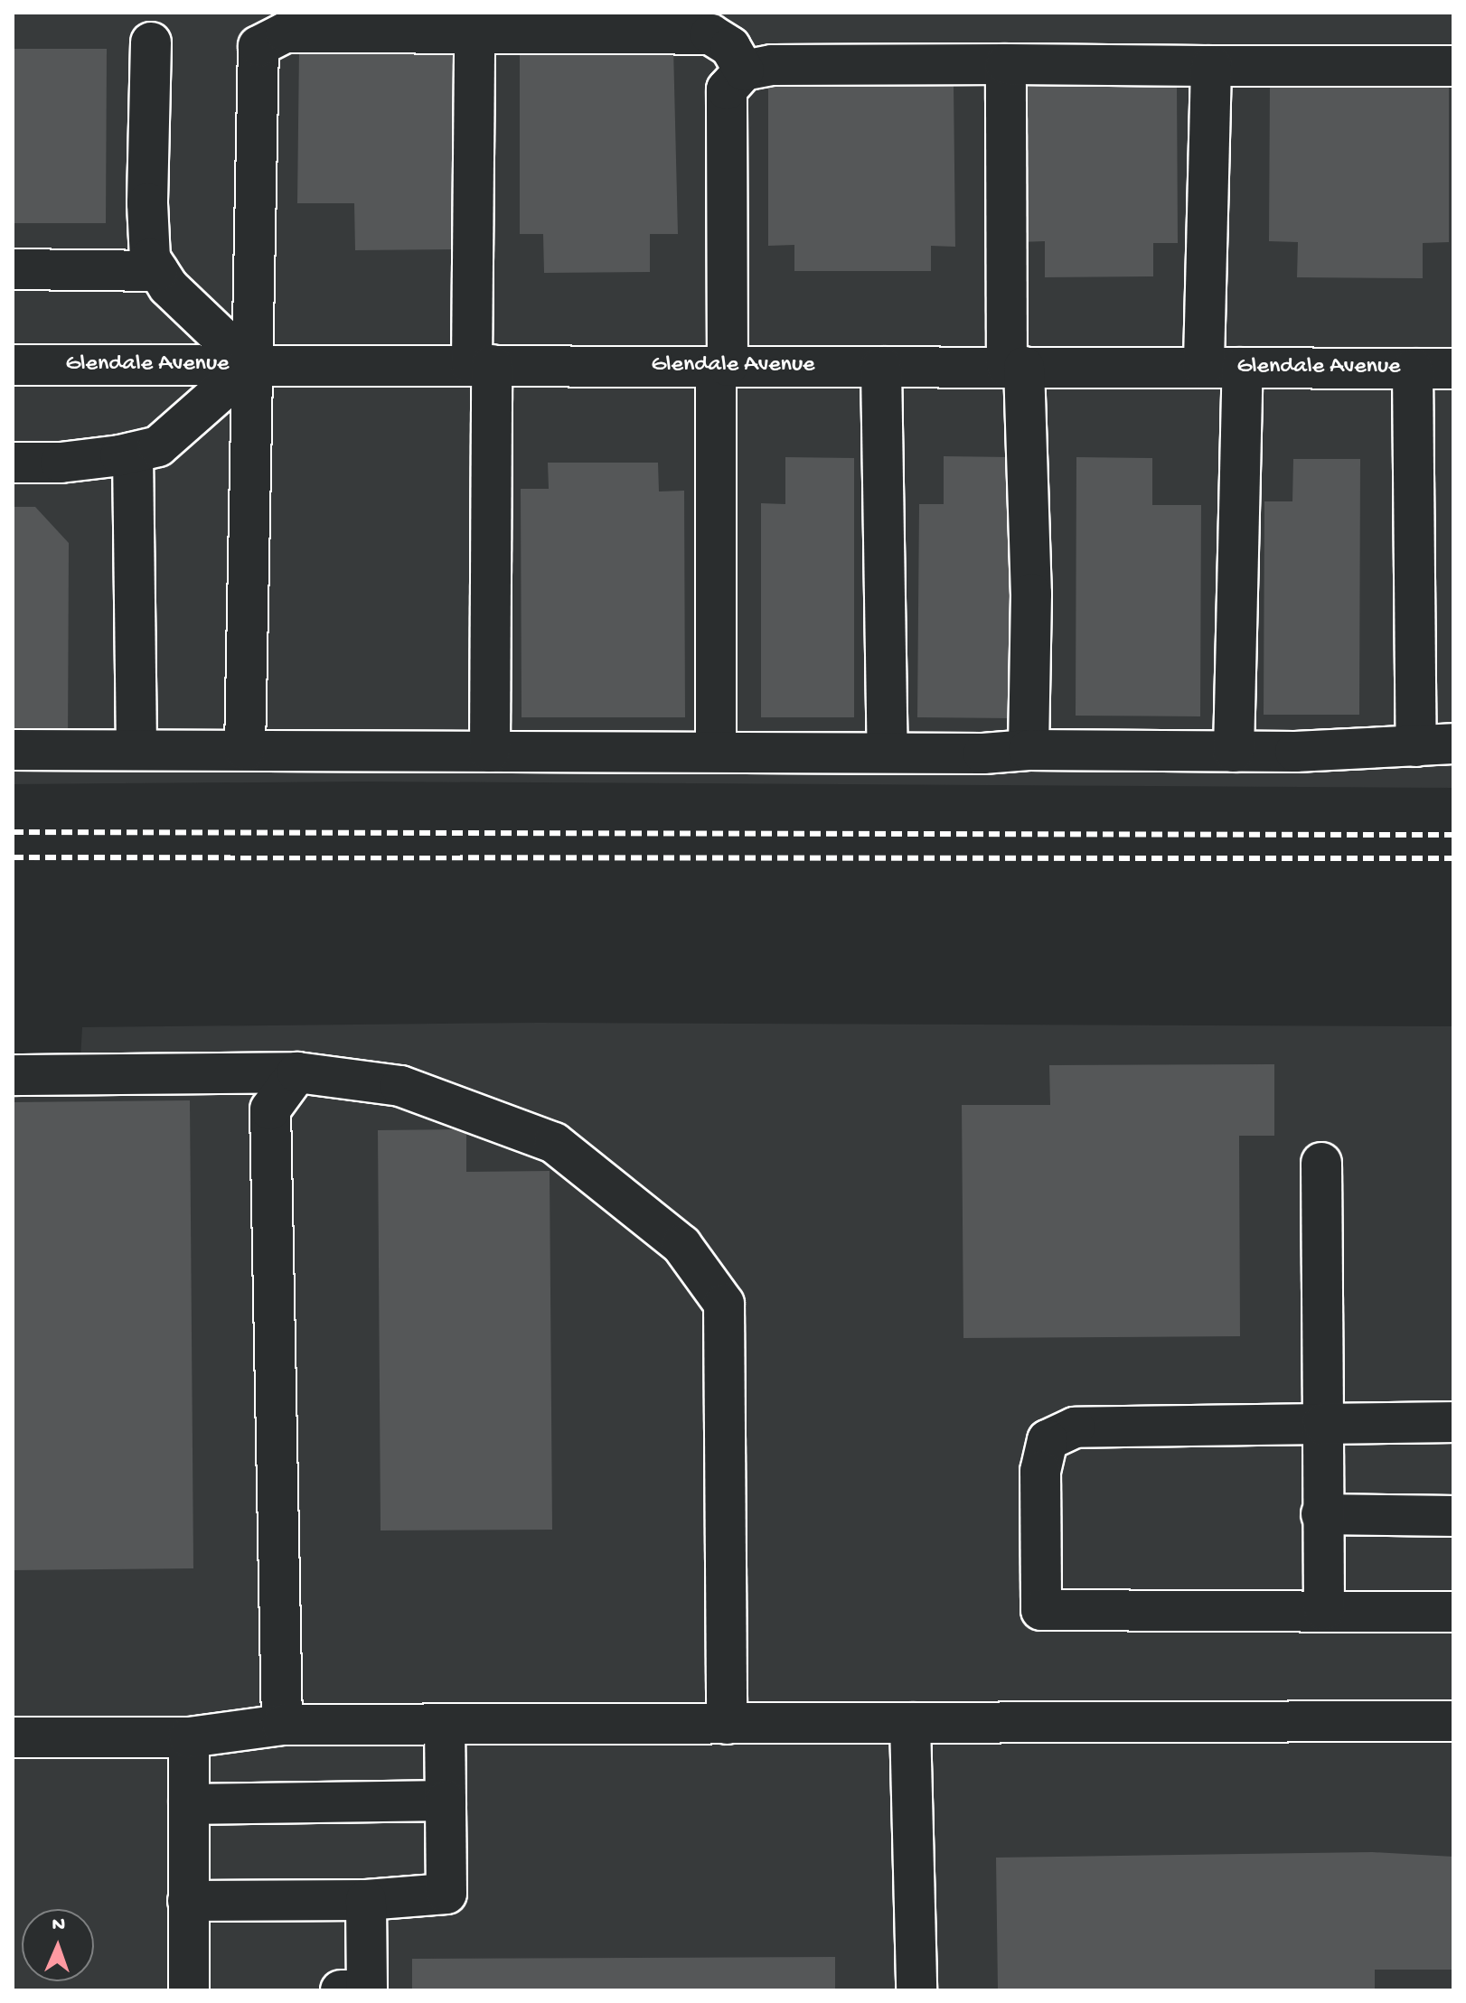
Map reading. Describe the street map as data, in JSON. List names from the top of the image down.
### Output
{
  "streets": {
    "street": ["Glendale Avenue"]
  },
  "north": "top"
}
